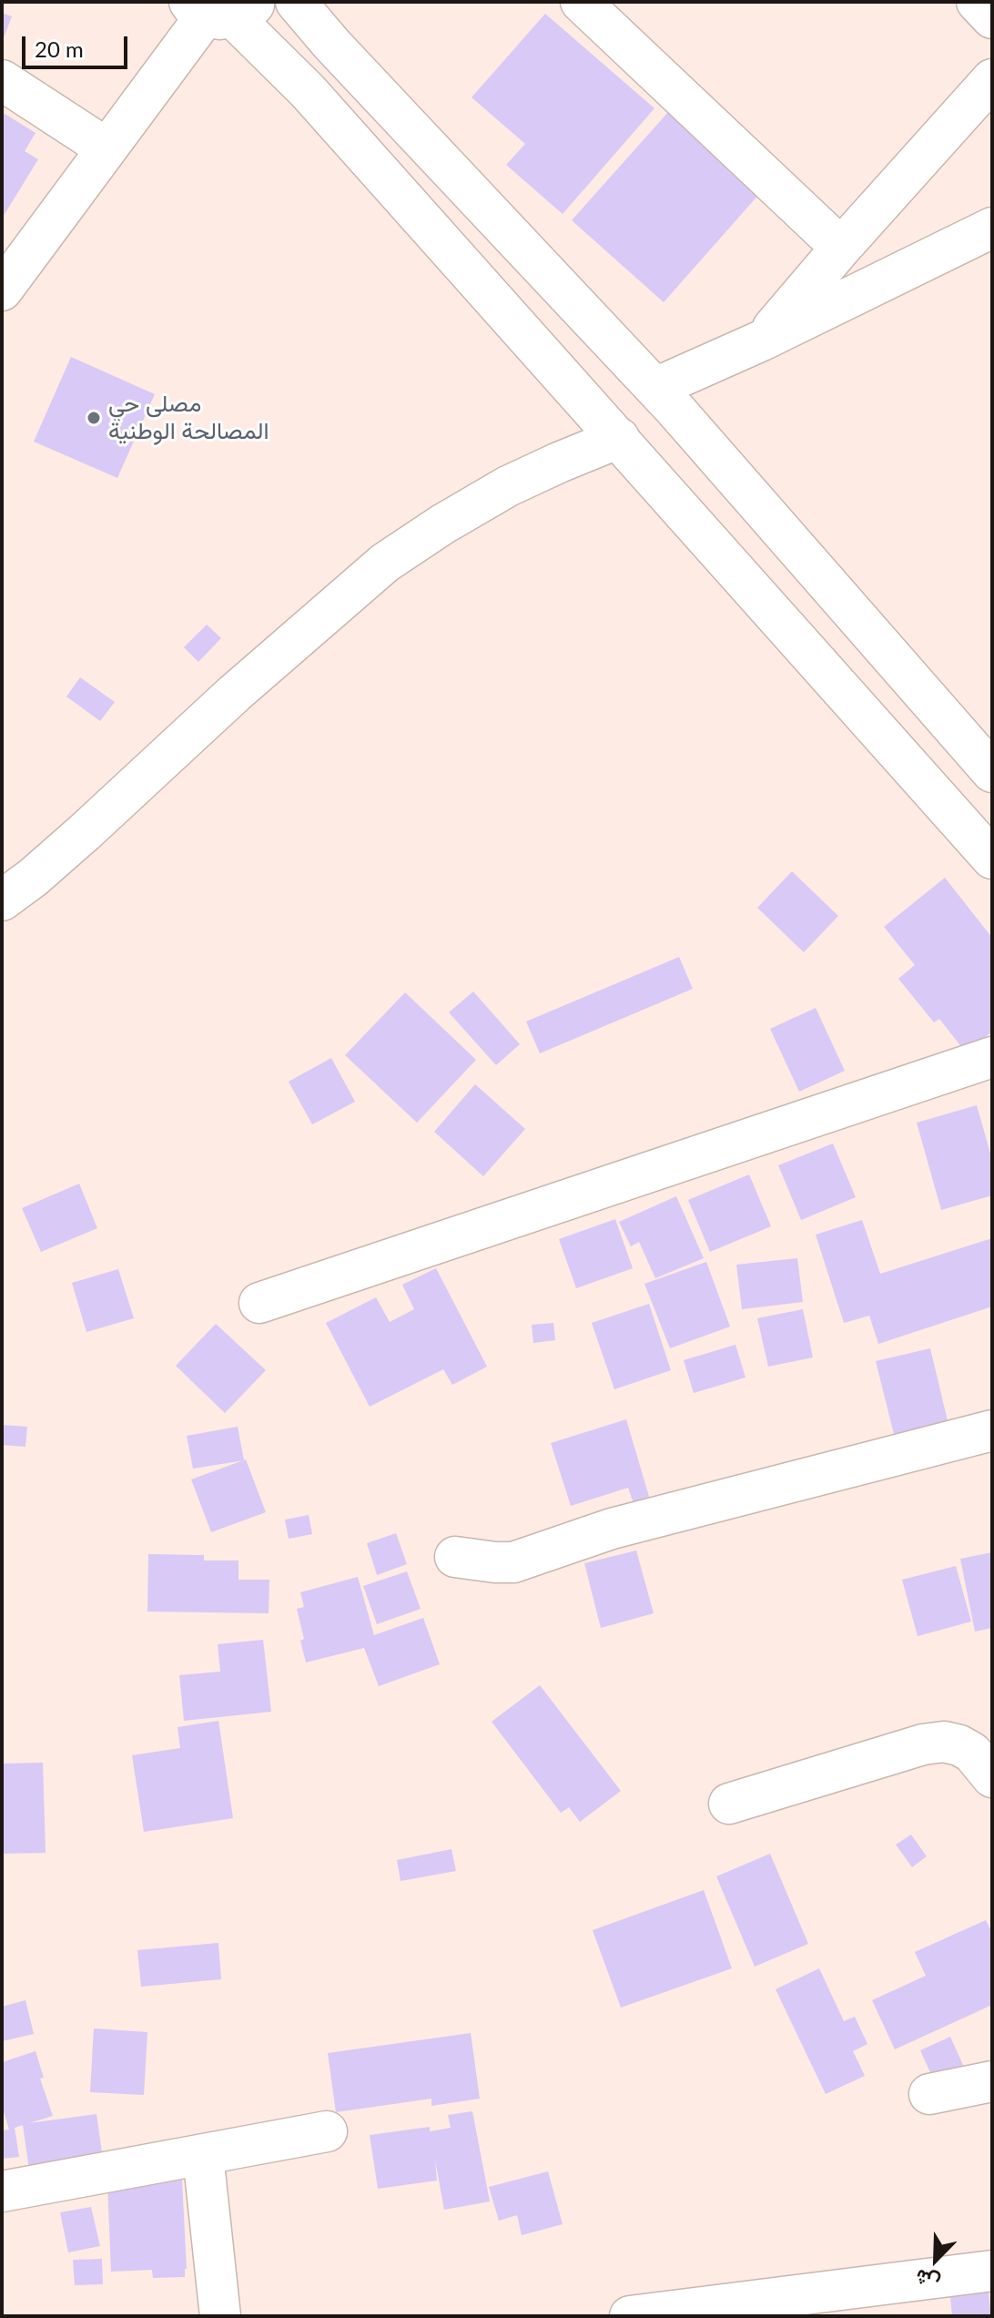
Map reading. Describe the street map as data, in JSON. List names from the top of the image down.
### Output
{
  "places": ["مصلى حي المصالحة الوطنية"],
  "scale_bar": "20 m",
  "north": "bottom left"
}
